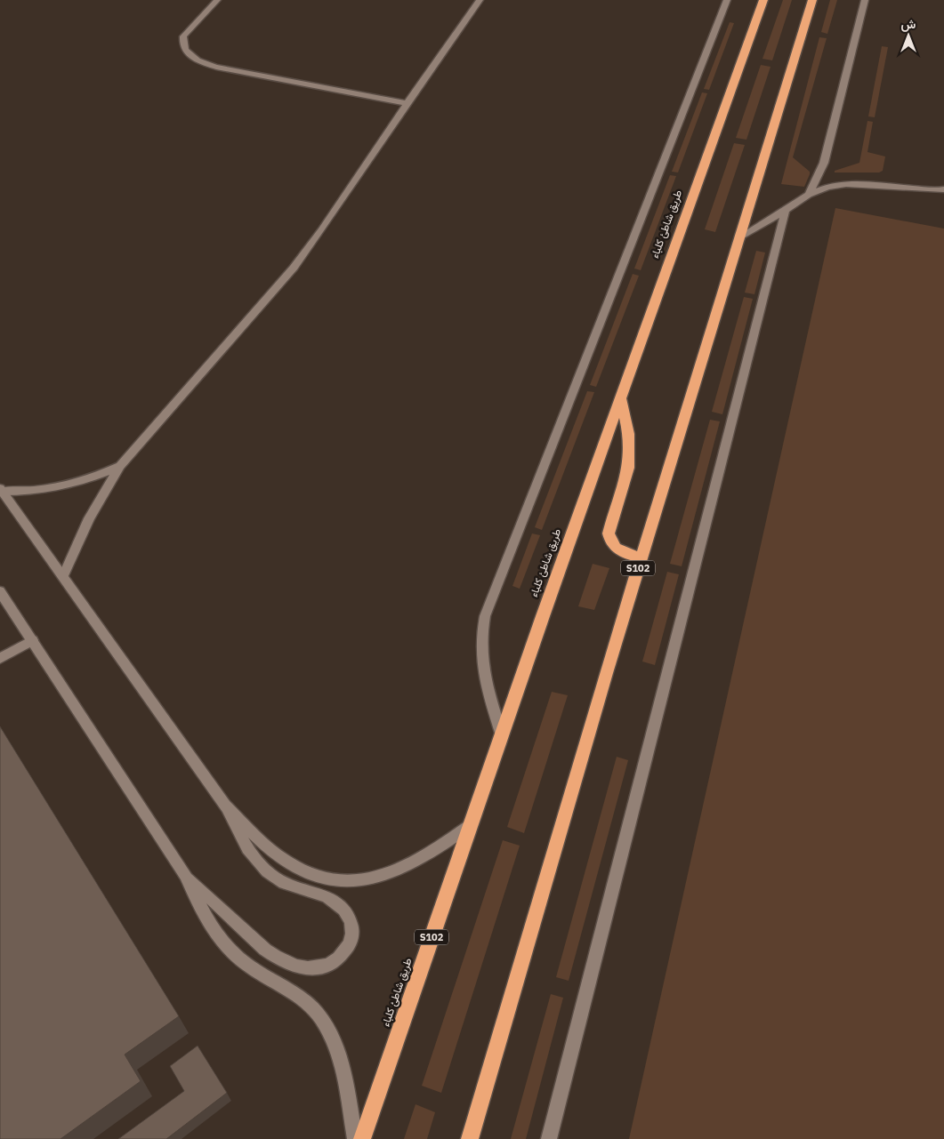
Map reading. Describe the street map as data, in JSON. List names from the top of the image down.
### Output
{
  "streets": {
    "highway": ["طريق شاطئ كلباء", "S102"]
  },
  "north": "top"
}
